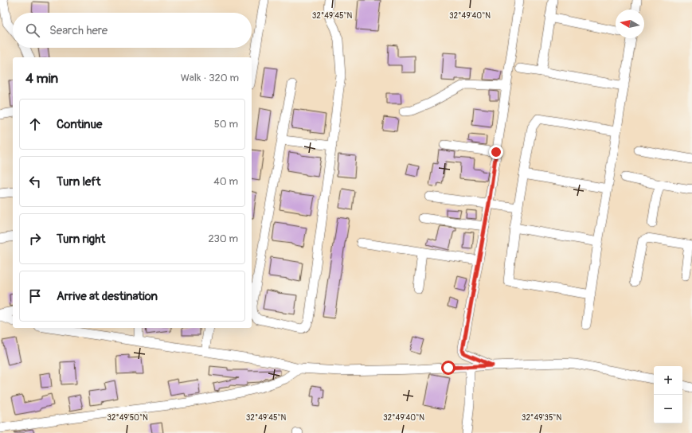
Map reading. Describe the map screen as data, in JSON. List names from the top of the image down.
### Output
{
  "north": "left",
  "page": {
    "search": "Search here",
    "heading": ["4 min", "Walk · 320 m"],
    "list": [
      ["Continue", "50 m"],
      ["Turn left", "40 m"],
      ["Turn right", "230 m"],
      "Arrive at destination"
    ],
    "map_buttons": ["+", "−"]
  },
  "coordinates": [
    "32°49'45\"N",
    "32°49'40\"N",
    "32°49'50\"N",
    "32°49'35\"N"
  ]
}
